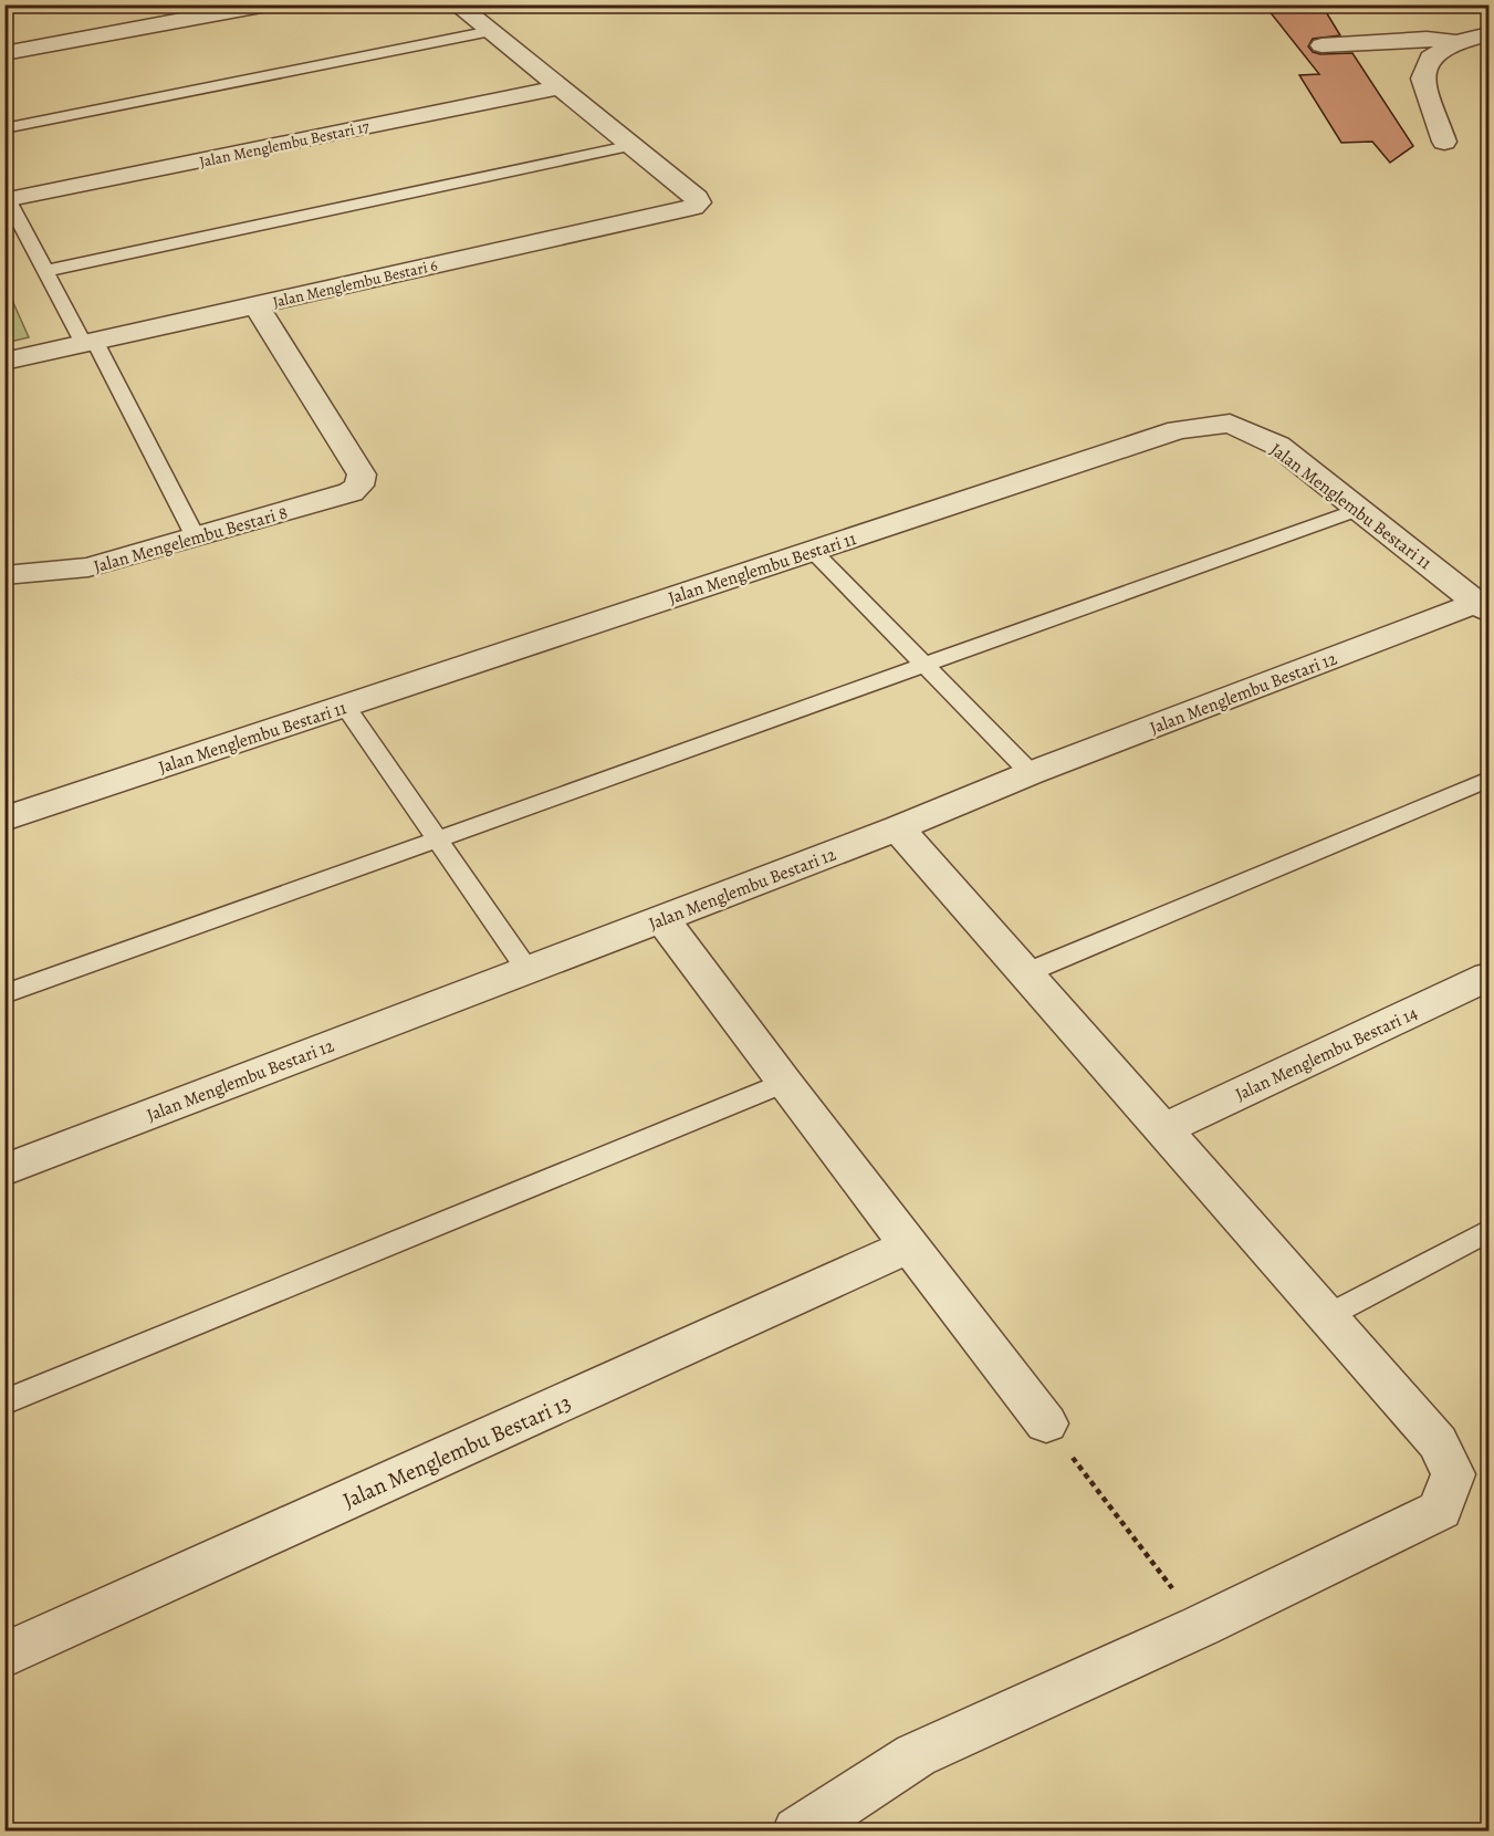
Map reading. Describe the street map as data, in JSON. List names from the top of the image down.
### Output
{
  "streets": {
    "street": [
      "Jalan Menglembu Bestari 17",
      "Jalan Menglembu Bestari 6",
      "Jalan Menglembu Bestari 11",
      "Jalan Mengelembu Bestari 8",
      "Jalan Menglembu Bestari 12",
      "Jalan Menglembu Bestari 14",
      "Jalan Menglembu Bestari 13"
    ]
  },
  "crossings": [
    ["Jalan Menglembu Bestari 6", "Jalan Mengelembu Bestari 8"],
    ["Jalan Menglembu Bestari 11", "Jalan Menglembu Bestari 12"]
  ]
}
